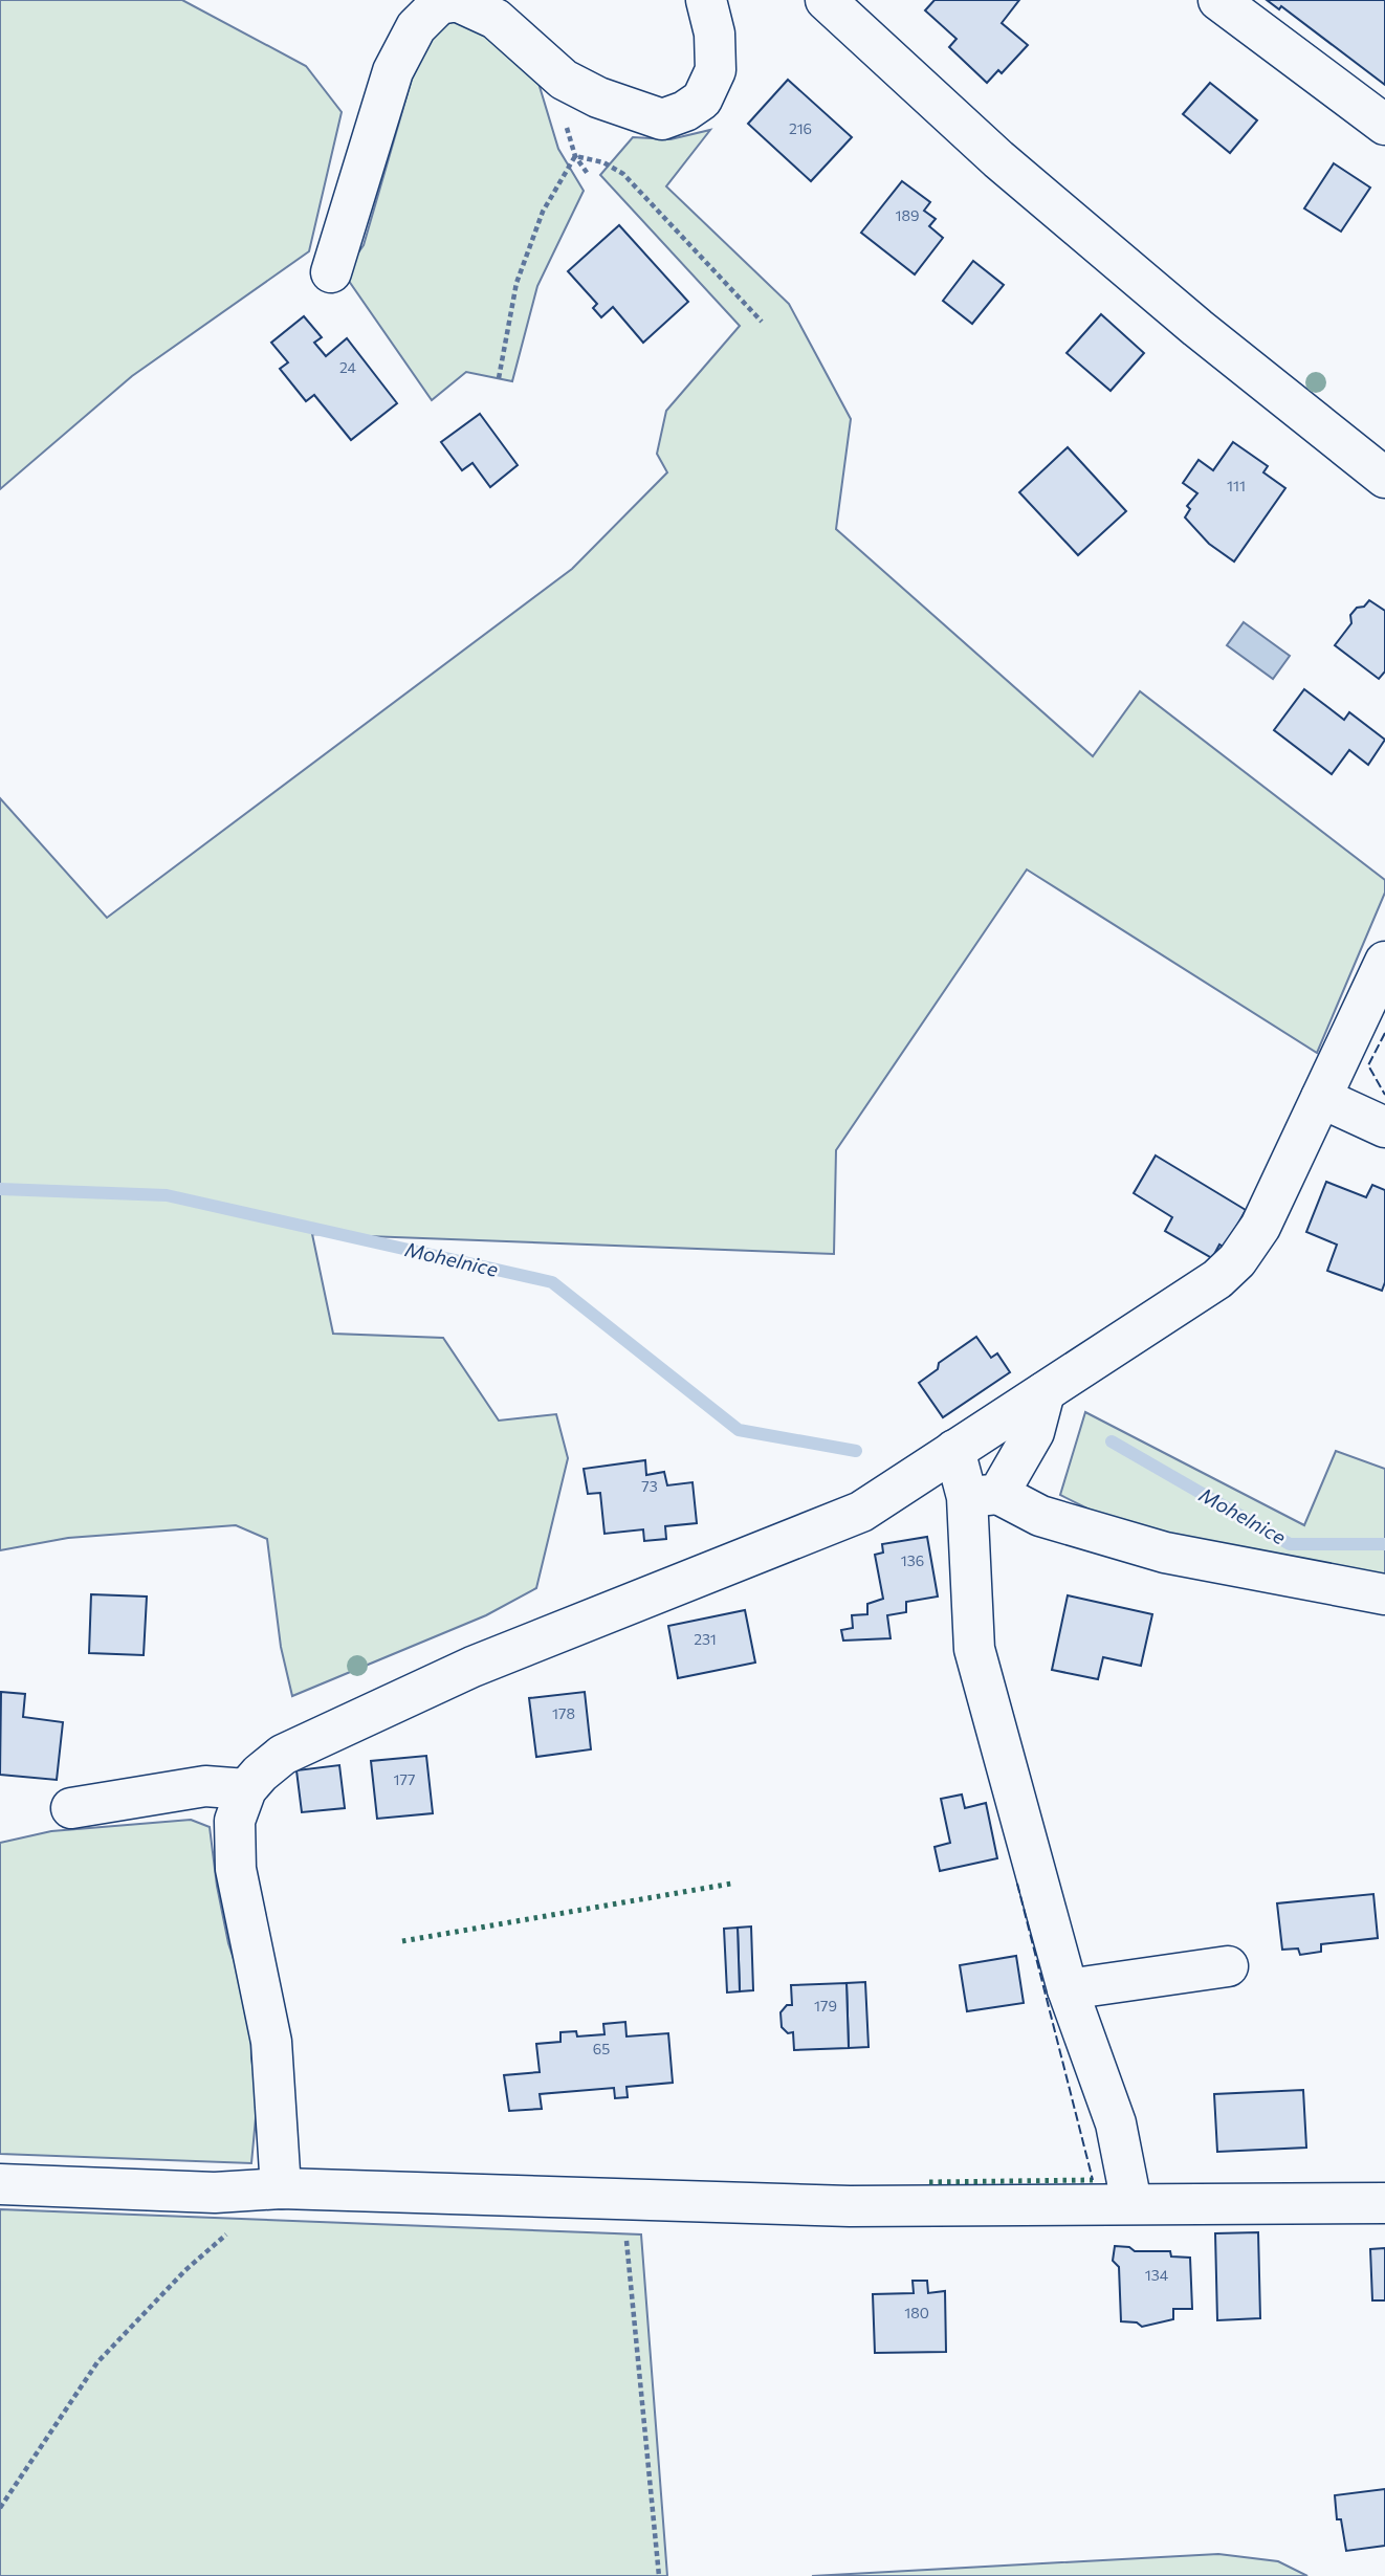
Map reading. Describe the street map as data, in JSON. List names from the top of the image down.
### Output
{
  "water": ["Mohelnice"],
  "house_numbers": [
    "216",
    "189",
    "24",
    "111",
    "73",
    "136",
    "231",
    "178",
    "177",
    "179",
    "65",
    "134",
    "180"
  ]
}
